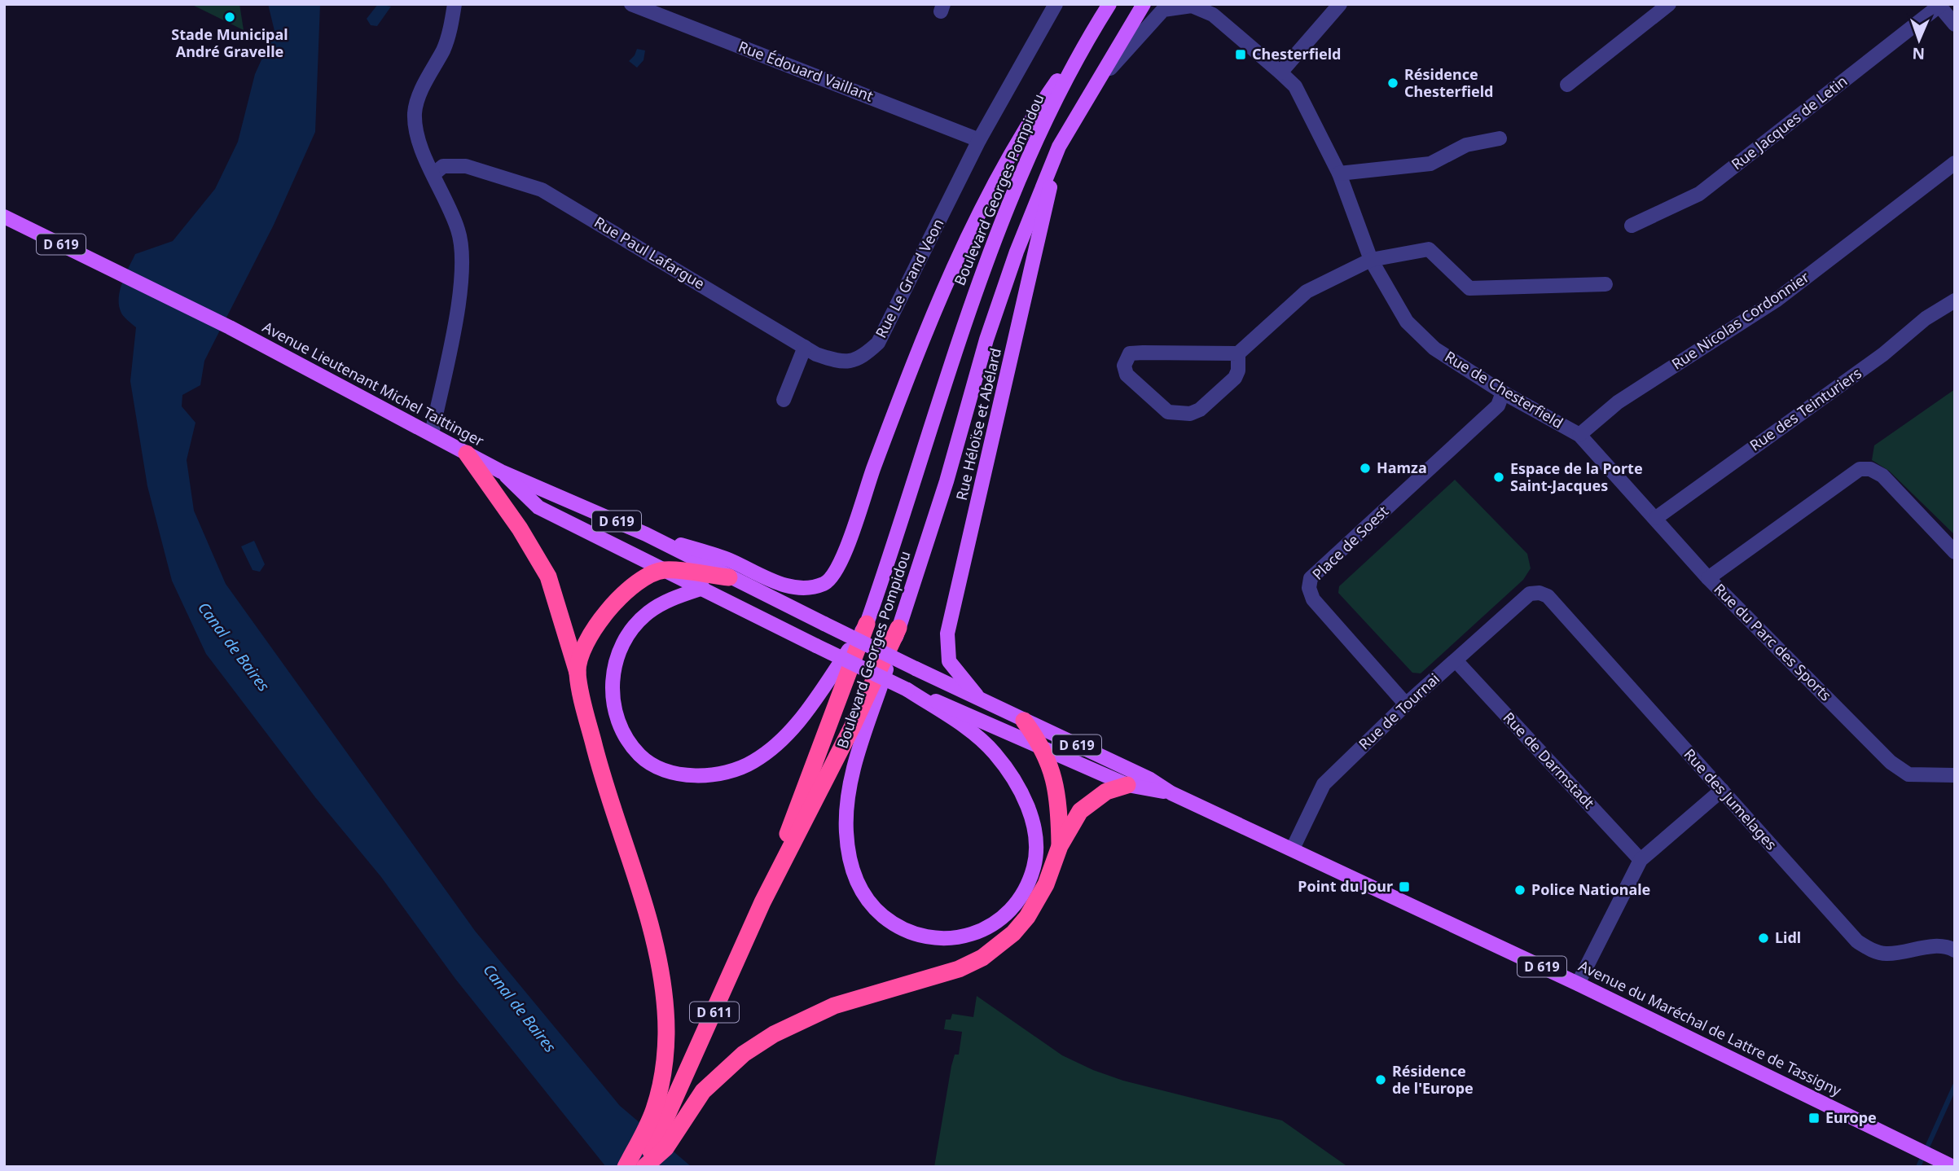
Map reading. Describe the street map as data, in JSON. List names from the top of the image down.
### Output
{
  "streets": {
    "highway": ["D 611"],
    "main road": [
      "Boulevard Georges Pompidou",
      "D 619",
      "Avenue Lieutenant Michel Taittinger",
      "Rue Héloïse et Abélard",
      "Avenue du Maréchal de Lattre de Tassigny"
    ],
    "street": [
      "Rue Édouard Vaillant",
      "Rue Jacques de Letin",
      "Rue Paul Lafargue",
      "Rue Le Grand Veon",
      "Rue Nicolas Cordonnier",
      "Rue de Chesterfield",
      "Rue des Teinturiers",
      "Place de Soest",
      "Rue du Parc des Sports",
      "Rue de Tournai",
      "Rue de Darmstadt",
      "Rue des Jumelages"
    ]
  },
  "crossings": [
    ["Rue Édouard Vaillant", "Rue Le Grand Veon"],
    ["Boulevard Georges Pompidou", "D 619"],
    ["Boulevard Georges Pompidou", "Avenue Lieutenant Michel Taittinger"],
    ["Boulevard Georges Pompidou", "Rue de Chesterfield"],
    ["Boulevard Georges Pompidou", "Rue Héloïse et Abélard"],
    ["Boulevard Georges Pompidou", "D 611"],
    ["D 619", "Avenue Lieutenant Michel Taittinger"],
    ["D 619", "Rue Héloïse et Abélard"],
    ["D 619", "Avenue du Maréchal de Lattre de Tassigny"],
    ["Rue Paul Lafargue", "Rue Le Grand Veon"],
    ["Rue Nicolas Cordonnier", "Rue de Chesterfield"],
    ["Avenue Lieutenant Michel Taittinger", "Rue Héloïse et Abélard"],
    ["Rue de Chesterfield", "Rue des Teinturiers"],
    ["Rue de Chesterfield", "Place de Soest"],
    ["Rue de Chesterfield", "Rue du Parc des Sports"],
    ["Place de Soest", "Rue de Tournai"],
    ["Rue de Tournai", "Rue de Darmstadt"],
    ["Rue de Tournai", "Rue des Jumelages"],
    ["Rue de Tournai", "Avenue du Maréchal de Lattre de Tassigny"]
  ],
  "water": ["Canal de Baires"],
  "places": {
    "other": [
      "Stade Municipal André Gravelle",
      "Résidence Chesterfield",
      "Hamza",
      "Espace de la Porte Saint-Jacques",
      "Police Nationale",
      "Lidl",
      "Résidence de l'Europe"
    ],
    "transit": ["Chesterfield", "Point du Jour", "Europe"]
  },
  "north": "bottom"
}
